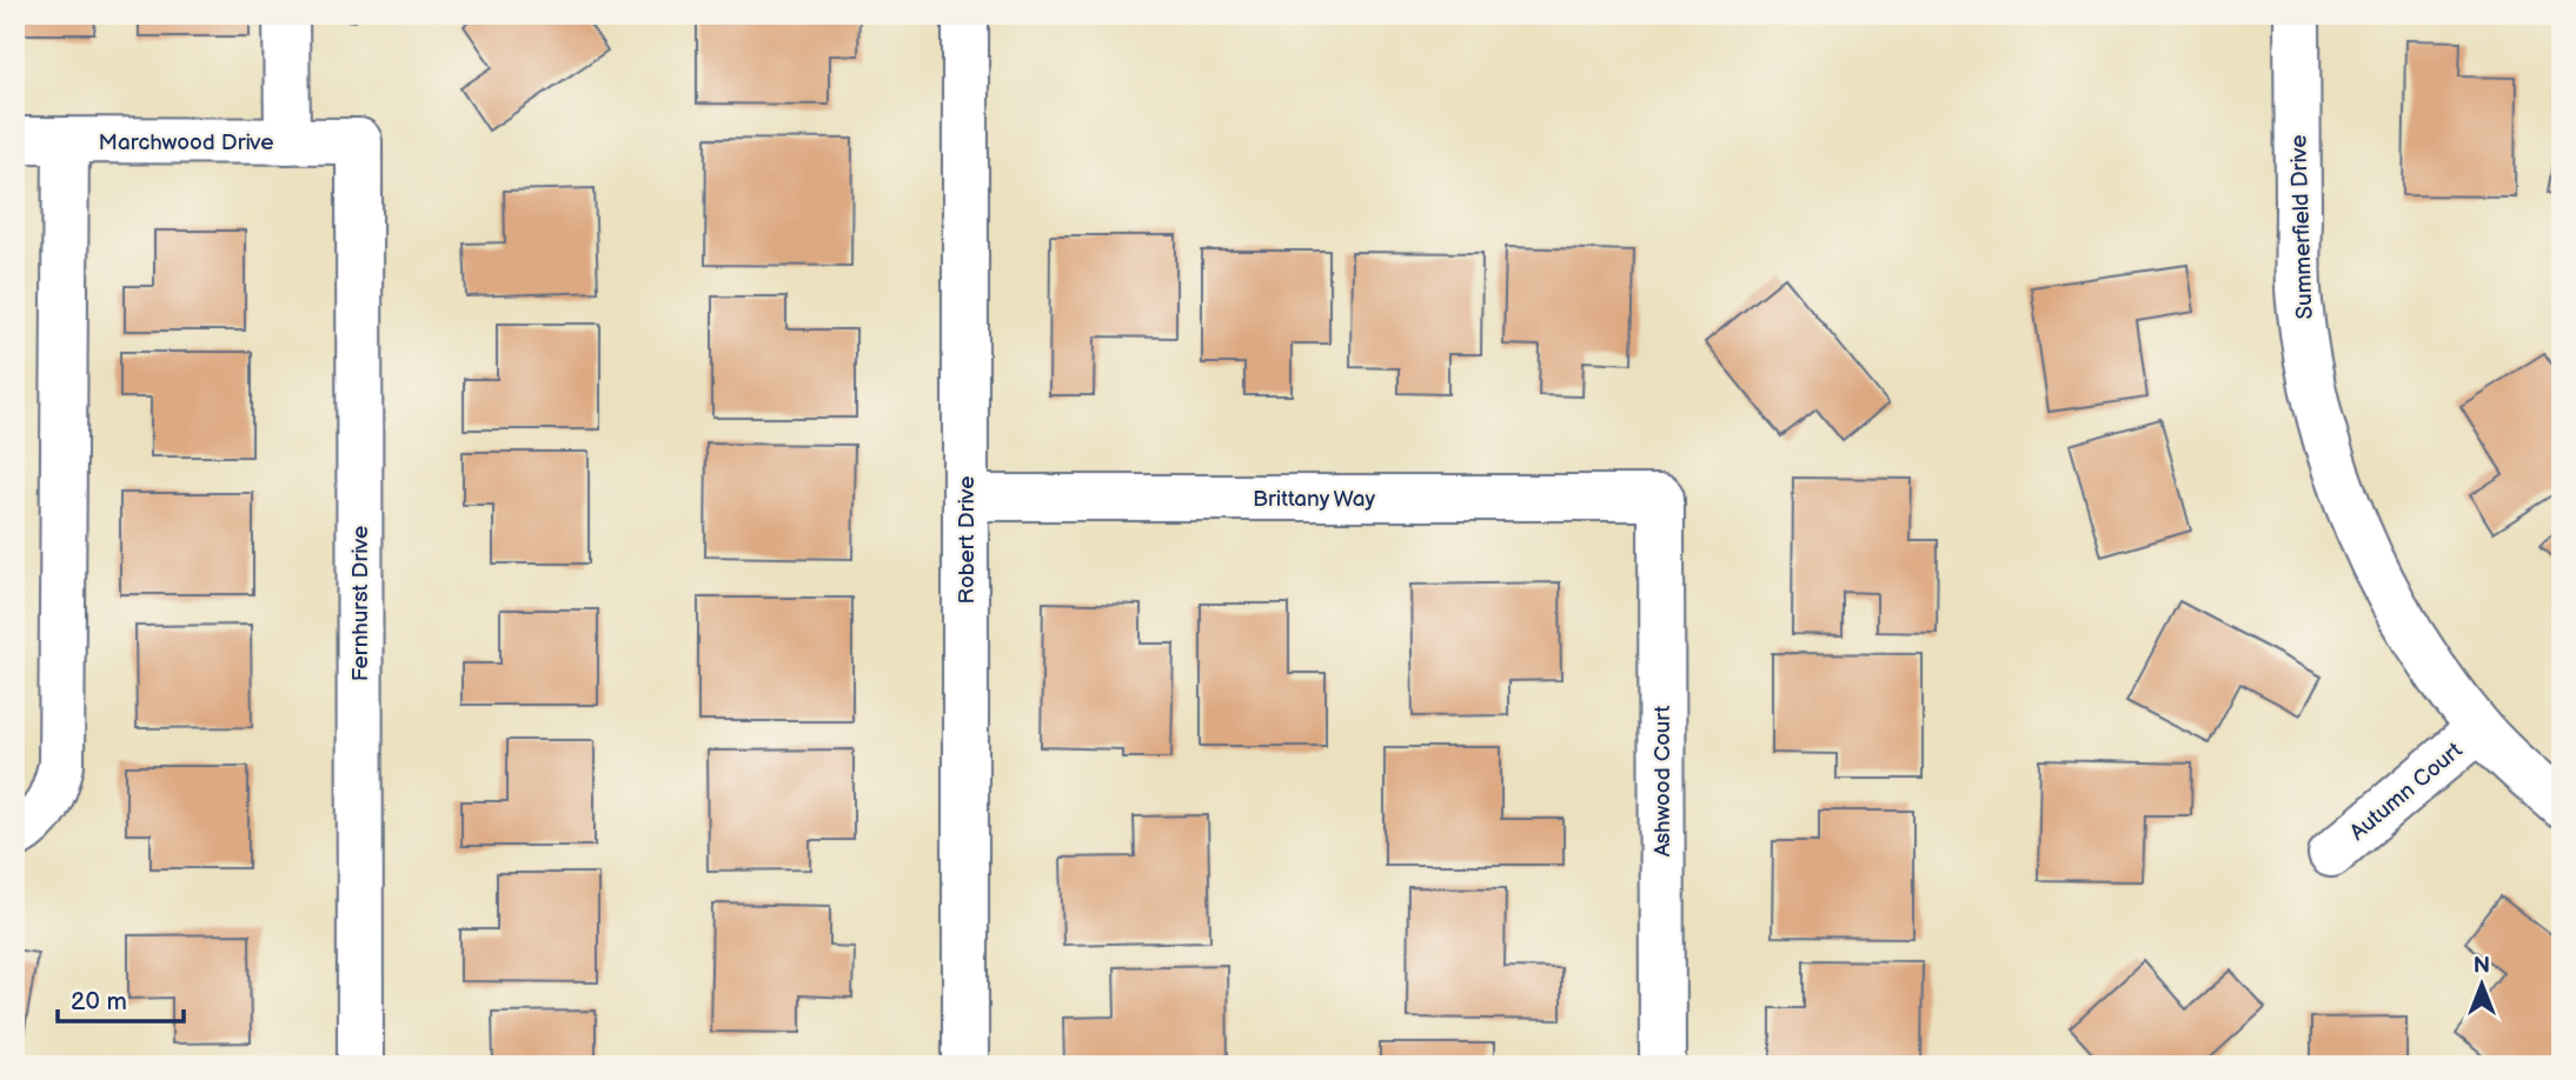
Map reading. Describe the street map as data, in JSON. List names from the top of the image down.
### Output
{
  "streets": {
    "street": [
      "Marchwood Drive",
      "Summerfield Drive",
      "Brittany Way",
      "Robert Drive",
      "Fernhurst Drive",
      "Ashwood Court",
      "Autumn Court"
    ]
  },
  "crossings": [
    ["Marchwood Drive", "Fernhurst Drive"],
    ["Summerfield Drive", "Autumn Court"],
    ["Brittany Way", "Robert Drive"],
    ["Brittany Way", "Ashwood Court"]
  ],
  "scale_bar": "20 m",
  "north": "top"
}
